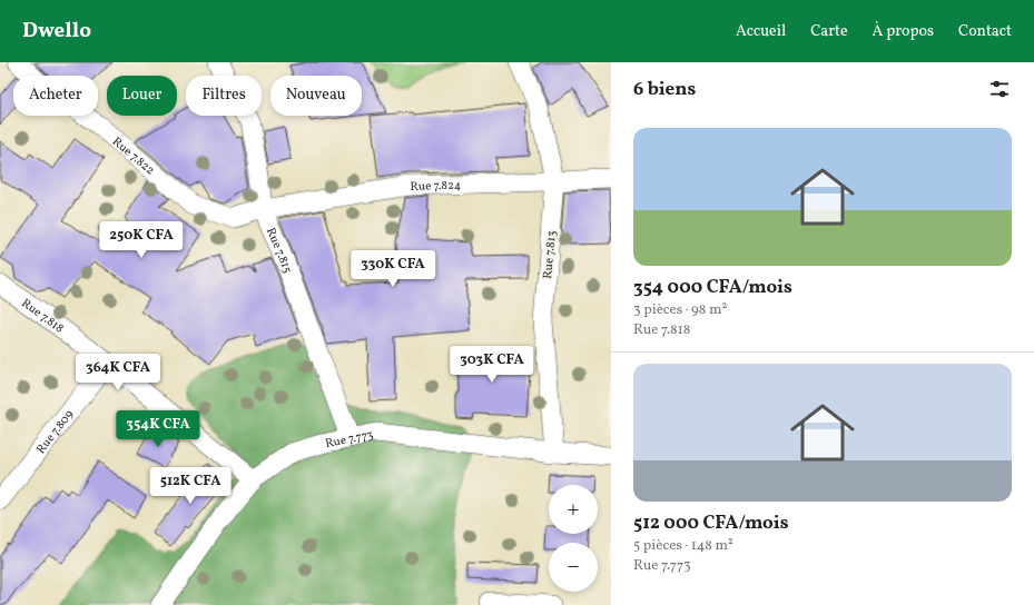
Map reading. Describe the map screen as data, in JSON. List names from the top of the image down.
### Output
{
  "streets": {
    "street": [
      "Rue 7.822",
      "Rue 7.824",
      "Rue 7.815",
      "Rue 7.813",
      "Rue 7.818",
      "Rue 7.809",
      "Rue 7.773"
    ]
  },
  "crossings": [
    ["Rue 7.822", "Rue 7.824"],
    ["Rue 7.822", "Rue 7.815"],
    ["Rue 7.824", "Rue 7.815"],
    ["Rue 7.824", "Rue 7.813"],
    ["Rue 7.815", "Rue 7.773"],
    ["Rue 7.813", "Rue 7.773"],
    ["Rue 7.818", "Rue 7.809"],
    ["Rue 7.818", "Rue 7.773"]
  ],
  "page": {
    "header": "Dwello",
    "nav": [
      "Accueil",
      "Carte",
      "À propos",
      "Contact"
    ],
    "heading": "6 biens",
    "chip": [
      "Acheter",
      "Louer",
      "Filtres",
      "Nouveau"
    ],
    "list": [
      {
        "name": "354 000 CFA/mois",
        "note": "3 pièces · 98 m² · Rue 7.818"
      },
      {
        "name": "512 000 CFA/mois",
        "note": "5 pièces · 148 m² · Rue 7.773"
      }
    ],
    "price": [
      "250K CFA",
      "330K CFA",
      "303K CFA",
      "364K CFA",
      "354K CFA",
      "512K CFA"
    ],
    "map_buttons": ["+", "−"]
  }
}
